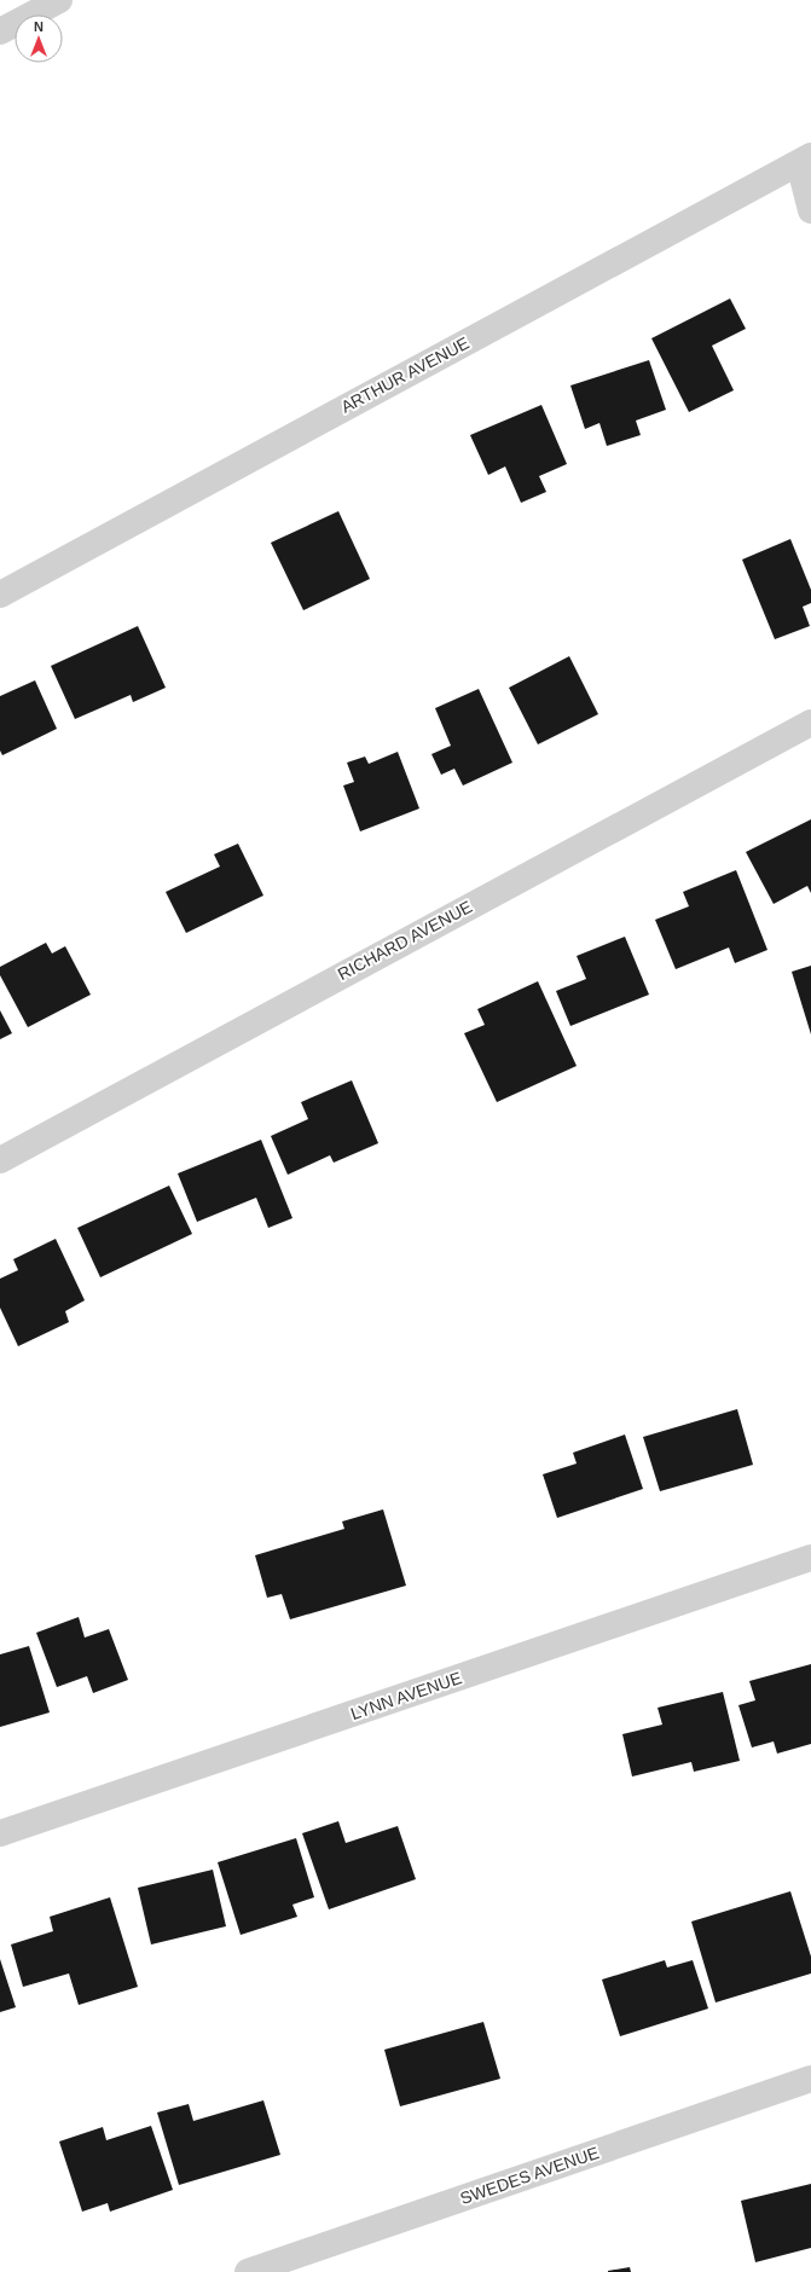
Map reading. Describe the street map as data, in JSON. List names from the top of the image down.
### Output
{
  "streets": {
    "street": [
      "ARTHUR AVENUE",
      "RICHARD AVENUE",
      "LYNN AVENUE",
      "SWEDES AVENUE"
    ]
  },
  "north": "top"
}
